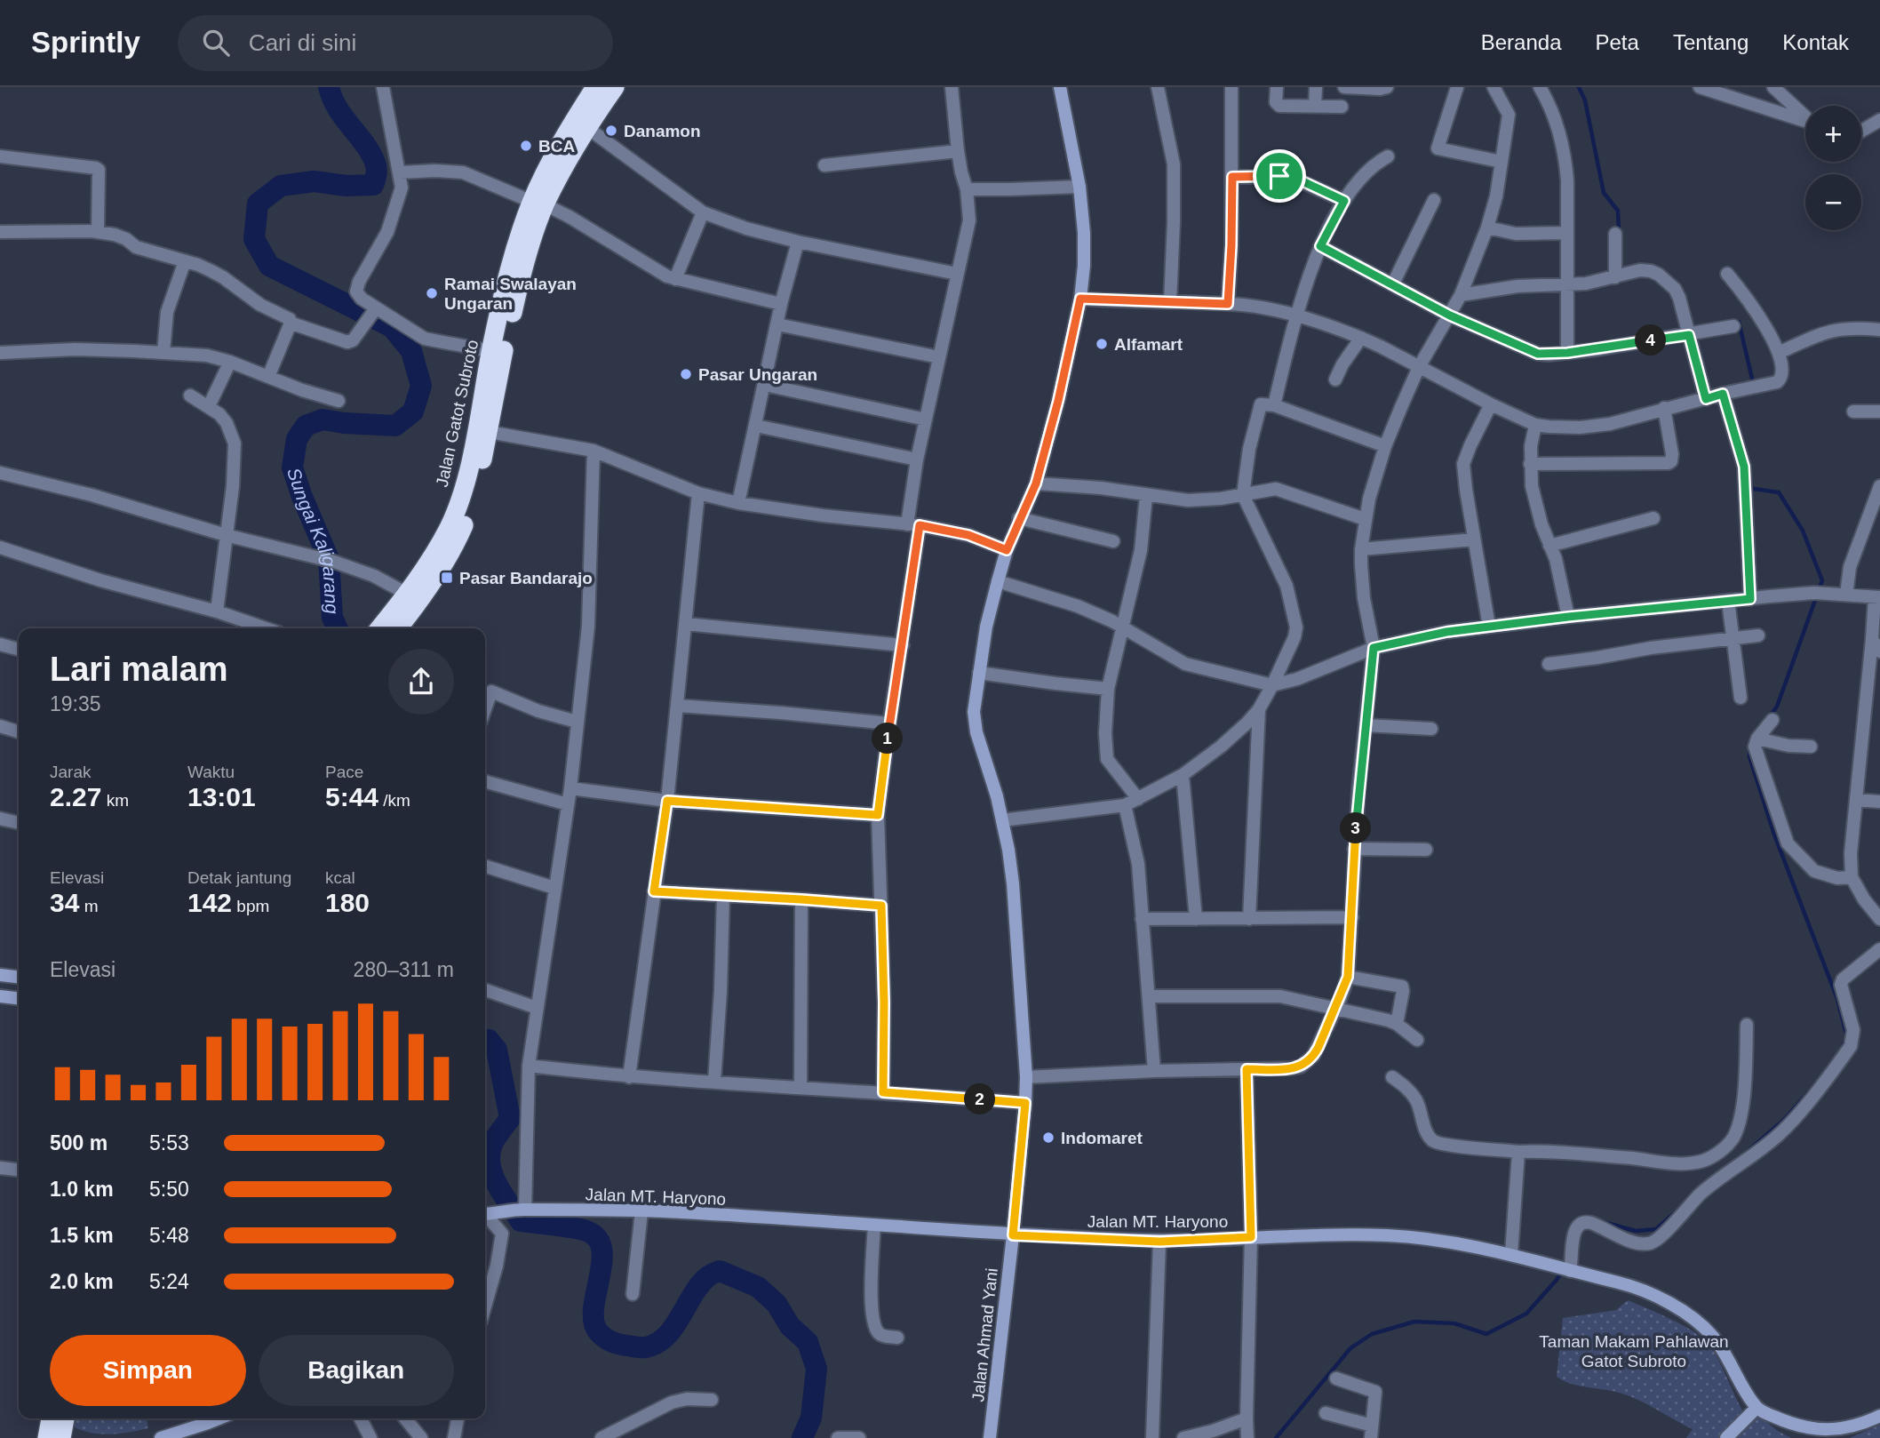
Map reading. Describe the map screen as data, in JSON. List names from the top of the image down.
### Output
{
  "streets": {
    "highway": ["Jalan Gatot Subroto"],
    "street": ["Jalan MT. Haryono", "Jalan Ahmad Yani"]
  },
  "crossings": [
    ["Jalan MT. Haryono", "Jalan Ahmad Yani"]
  ],
  "water": ["Sungai Kaligarang"],
  "parks": ["Taman Makam Pahlawan Gatot Subroto"],
  "places": {
    "other": [
      "Danamon",
      "BCA",
      "Ramai Swalayan Ungaran",
      "Alfamart",
      "Pasar Ungaran",
      "Indomaret"
    ],
    "transit": ["Pasar Bandarajo"]
  },
  "page": {
    "header": "Sprintly",
    "search": "Cari di sini",
    "nav": [
      "Beranda",
      "Peta",
      "Tentang",
      "Kontak"
    ],
    "map_buttons": ["+", "−"],
    "pins": [
      "4",
      "1",
      "3",
      "2"
    ],
    "heading": ["Lari malam", "19:35"],
    "stats": [
      ["Jarak", "2.27 km"],
      ["Waktu", "13:01"],
      ["Pace", "5:44 /km"],
      ["Elevasi", "34 m"],
      ["Detak jantung", "142 bpm"],
      ["kcal", "180"]
    ],
    "chart": ["Elevasi", "280–311 m"],
    "list": [
      {
        "name": "500 m",
        "note": "5:53"
      },
      {
        "name": "1.0 km",
        "note": "5:50"
      },
      {
        "name": "1.5 km",
        "note": "5:48"
      },
      {
        "name": "2.0 km",
        "note": "5:24"
      }
    ],
    "buttons": ["Simpan", "Bagikan"]
  }
}
